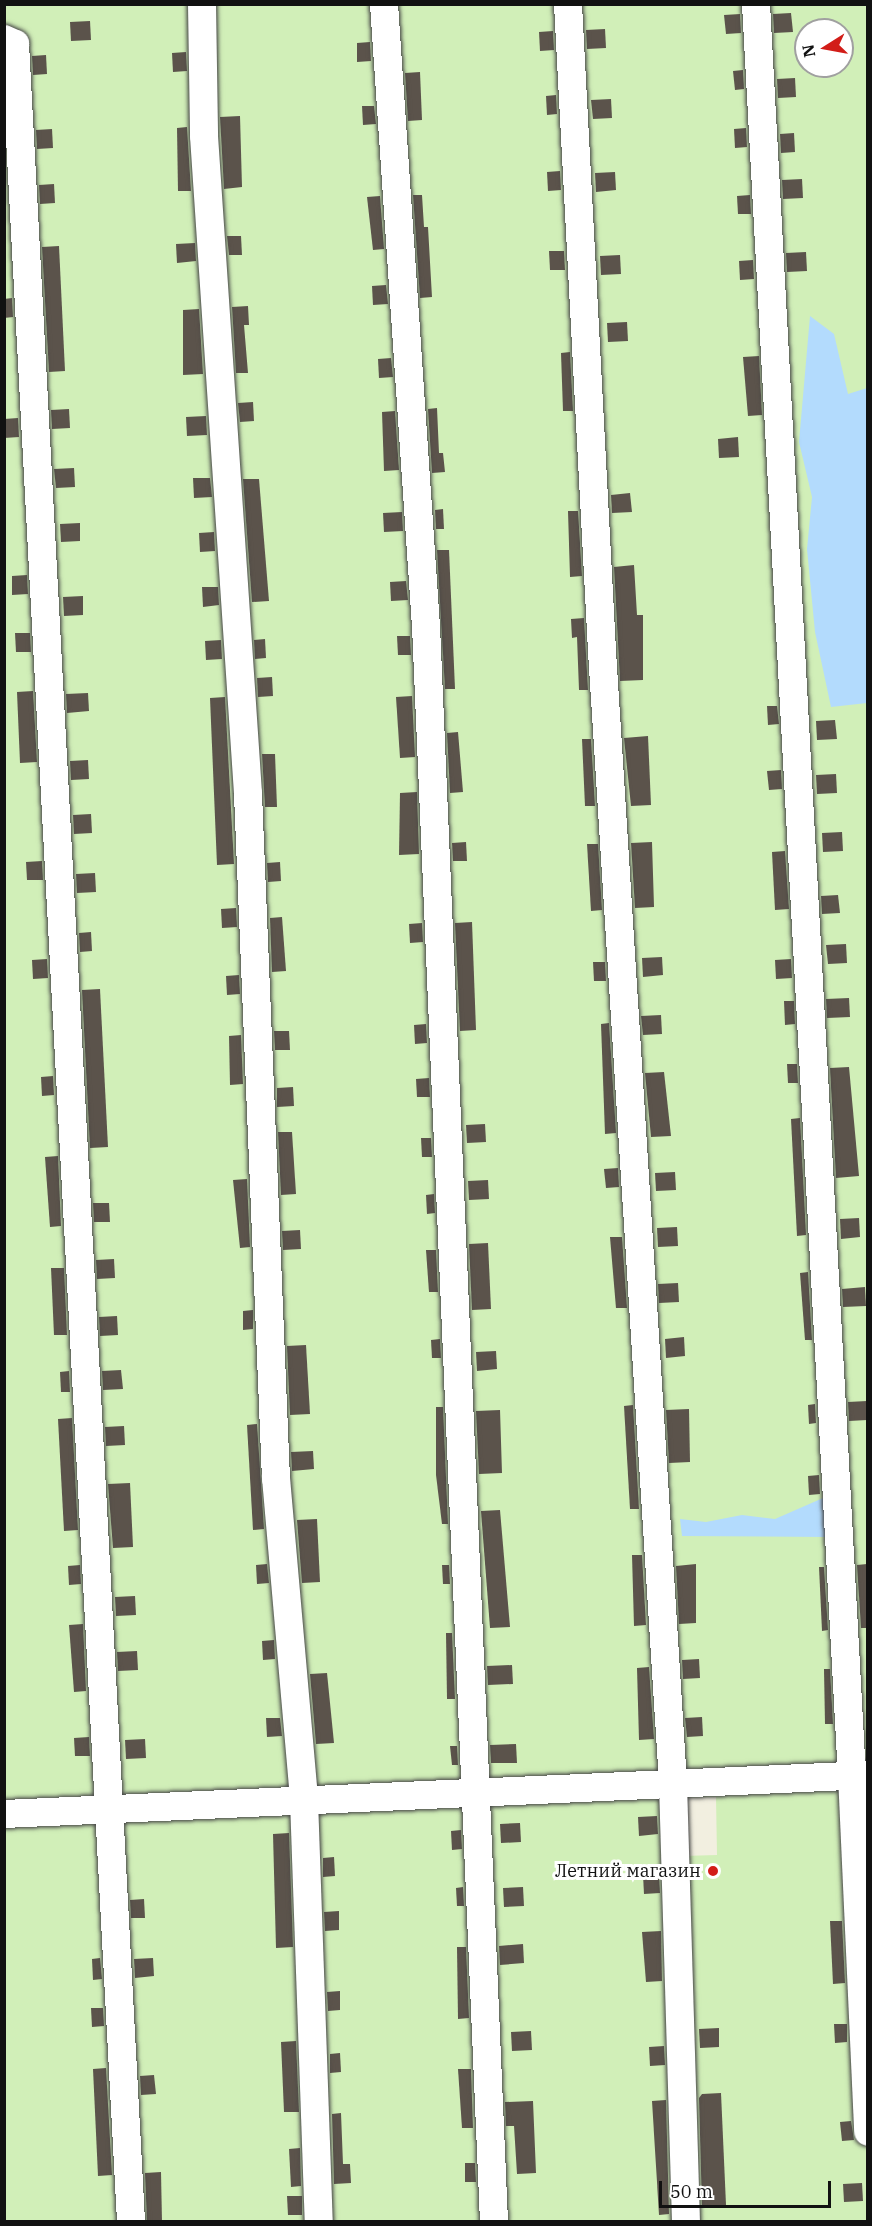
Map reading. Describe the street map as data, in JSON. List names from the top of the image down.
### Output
{
  "places": ["Летний магазин"],
  "scale_bar": "50 m",
  "north": "left"
}
